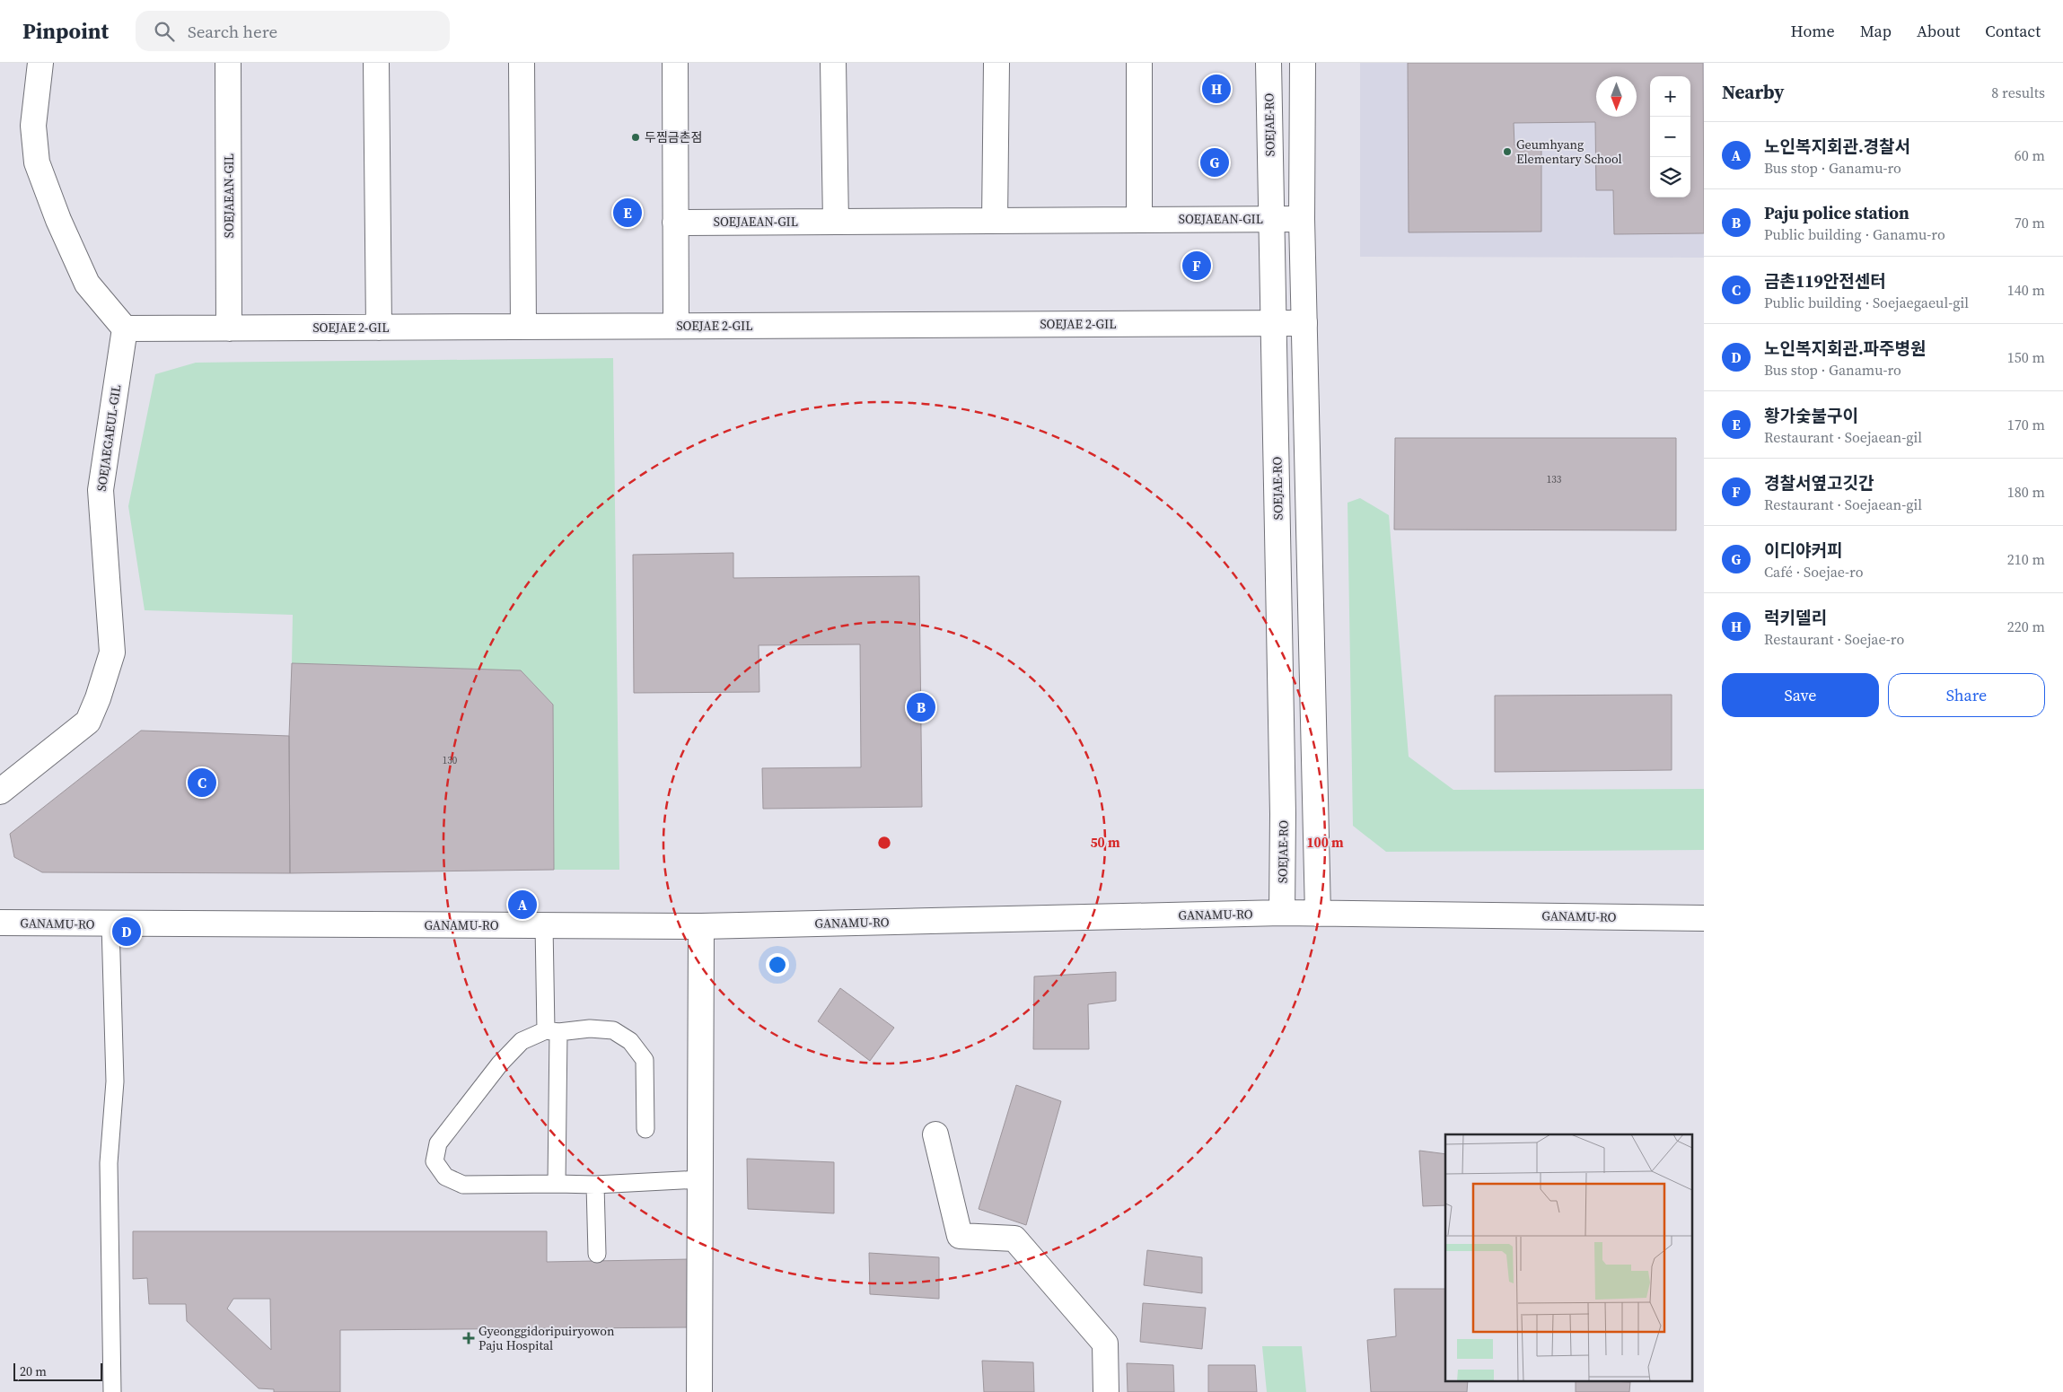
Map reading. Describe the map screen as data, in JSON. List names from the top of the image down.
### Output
{
  "streets": {
    "street": [
      "SOEJAE-RO",
      "SOEJAEAN-GIL",
      "SOEJAE 2-GIL",
      "SOEJAEGAEUL-GIL",
      "GANAMU-RO"
    ]
  },
  "crossings": [
    ["SOEJAE-RO", "SOEJAEAN-GIL"],
    ["SOEJAE-RO", "SOEJAE 2-GIL"],
    ["SOEJAE-RO", "GANAMU-RO"],
    ["SOEJAEAN-GIL", "SOEJAE 2-GIL"],
    ["SOEJAE 2-GIL", "SOEJAEGAEUL-GIL"]
  ],
  "places": {
    "other": ["두찜금촌점", "Geumhyang Elementary School"],
    "health": ["Gyeonggidoripuiryowon Paju Hospital"]
  },
  "house_numbers": ["133", "130"],
  "scale_bar": "20 m",
  "north": "bottom",
  "page": {
    "header": "Pinpoint",
    "search": "Search here",
    "nav": [
      "Home",
      "Map",
      "About",
      "Contact"
    ],
    "heading": ["Nearby", "8 results"],
    "pins": [
      "H",
      "G",
      "E",
      "F",
      "B",
      "C",
      "A",
      "D"
    ],
    "map_buttons": ["+", "−"],
    "list": [
      {
        "mark": "A",
        "name": "노인복지회관.경찰서",
        "note": "Bus stop · Ganamu-ro",
        "value": "60 m"
      },
      {
        "mark": "B",
        "name": "Paju police station",
        "note": "Public building · Ganamu-ro",
        "value": "70 m"
      },
      {
        "mark": "C",
        "name": "금촌119안전센터",
        "note": "Public building · Soejaegaeul-gil",
        "value": "140 m"
      },
      {
        "mark": "D",
        "name": "노인복지회관.파주병원",
        "note": "Bus stop · Ganamu-ro",
        "value": "150 m"
      },
      {
        "mark": "E",
        "name": "황가숯불구이",
        "note": "Restaurant · Soejaean-gil",
        "value": "170 m"
      },
      {
        "mark": "F",
        "name": "경찰서옆고깃간",
        "note": "Restaurant · Soejaean-gil",
        "value": "180 m"
      },
      {
        "mark": "G",
        "name": "이디야커피",
        "note": "Café · Soejae-ro",
        "value": "210 m"
      },
      {
        "mark": "H",
        "name": "럭키델리",
        "note": "Restaurant · Soejae-ro",
        "value": "220 m"
      }
    ],
    "buttons": ["Save", "Share"],
    "scale": "20 m"
  },
  "rings": ["50 m", "100 m"]
}
